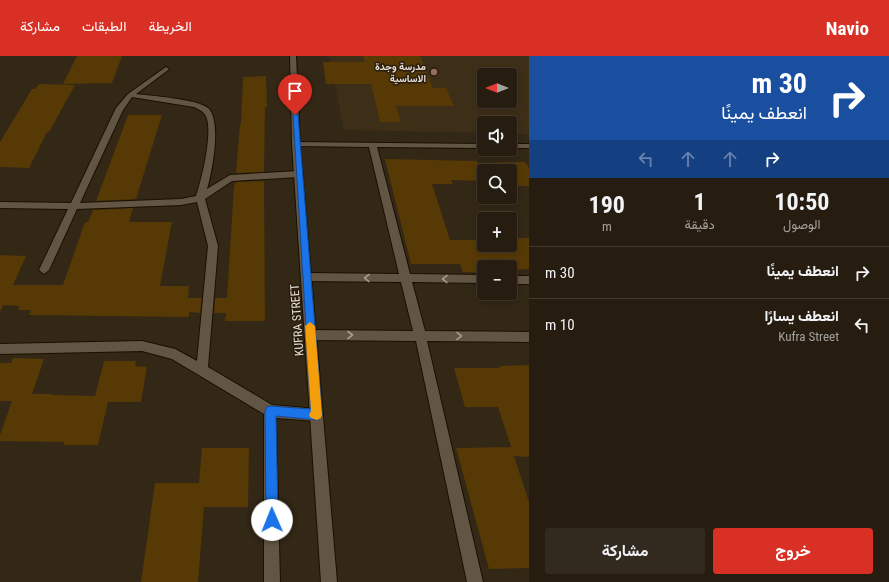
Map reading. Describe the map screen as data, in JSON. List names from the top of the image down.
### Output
{
  "streets": {
    "street": ["KUFRA STREET"]
  },
  "places": ["مدرسة وجدة الاساسية"],
  "north": "left",
  "page": {
    "header": "Navio",
    "nav": ["الخريطة", "الطبقات", "مشاركة"],
    "turn": ["30 m", "انعطف يمينًا"],
    "map_buttons": ["+", "−"],
    "eta": [
      "10:50",
      "الوصول",
      "1",
      "دقيقة",
      "190",
      "m"
    ],
    "list": [
      {
        "name": "انعطف يمينًا",
        "value": "30 m"
      },
      {
        "name": "انعطف يسارًا",
        "note": "Kufra Street",
        "value": "10 m"
      }
    ],
    "buttons": ["خروج", "مشاركة"]
  }
}
